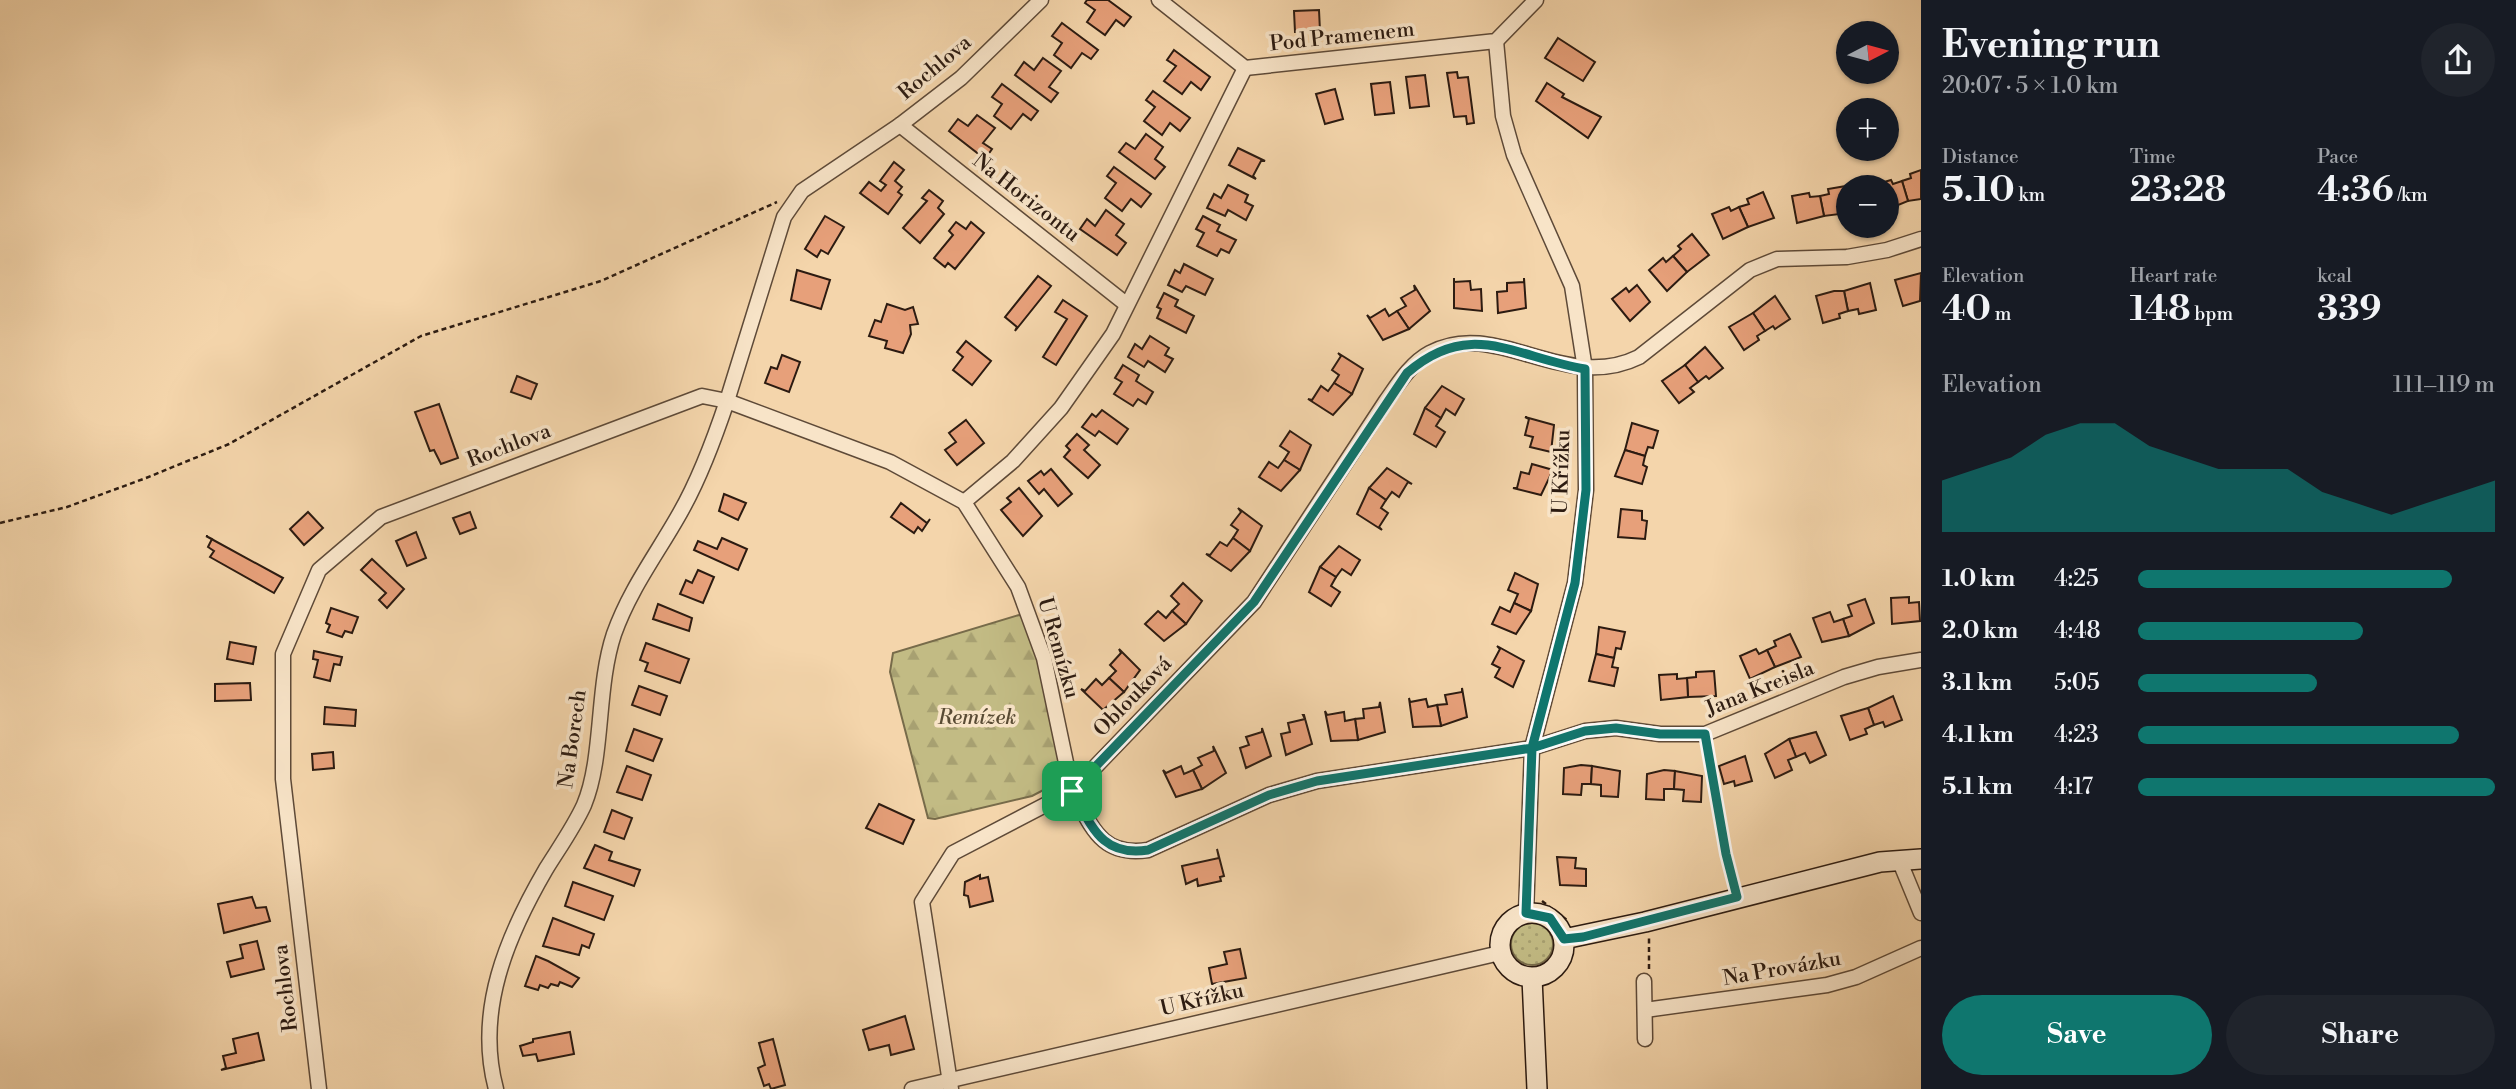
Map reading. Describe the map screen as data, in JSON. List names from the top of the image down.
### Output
{
  "streets": {
    "street": [
      "Pod Pramenem",
      "Rochlova",
      "Na Horizontu",
      "U Křížku",
      "U Remízku",
      "Jana Kreisla",
      "Oblouková",
      "Na Borech",
      "Na Provázku"
    ]
  },
  "crossings": [
    ["Pod Pramenem", "U Křížku"],
    ["Rochlova", "Na Horizontu"],
    ["Rochlova", "U Remízku"],
    ["Rochlova", "Na Borech"],
    ["U Křížku", "Jana Kreisla"],
    ["U Křížku", "Oblouková"],
    ["U Remízku", "Oblouková"],
    ["U Remízku", "Na Borech"]
  ],
  "parks": ["Remízek"],
  "north": "right",
  "page": {
    "heading": ["Evening run", "20:07 · 5 × 1.0 km"],
    "map_buttons": ["+", "−"],
    "stats": [
      ["Distance", "5.10 km"],
      ["Time", "23:28"],
      ["Pace", "4:36 /km"],
      ["Elevation", "40 m"],
      ["Heart rate", "148 bpm"],
      ["kcal", "339"]
    ],
    "chart": ["Elevation", "111–119 m"],
    "list": [
      {
        "name": "1.0 km",
        "note": "4:25"
      },
      {
        "name": "2.0 km",
        "note": "4:48"
      },
      {
        "name": "3.1 km",
        "note": "5:05"
      },
      {
        "name": "4.1 km",
        "note": "4:23"
      },
      {
        "name": "5.1 km",
        "note": "4:17"
      }
    ],
    "buttons": ["Save", "Share"]
  }
}
